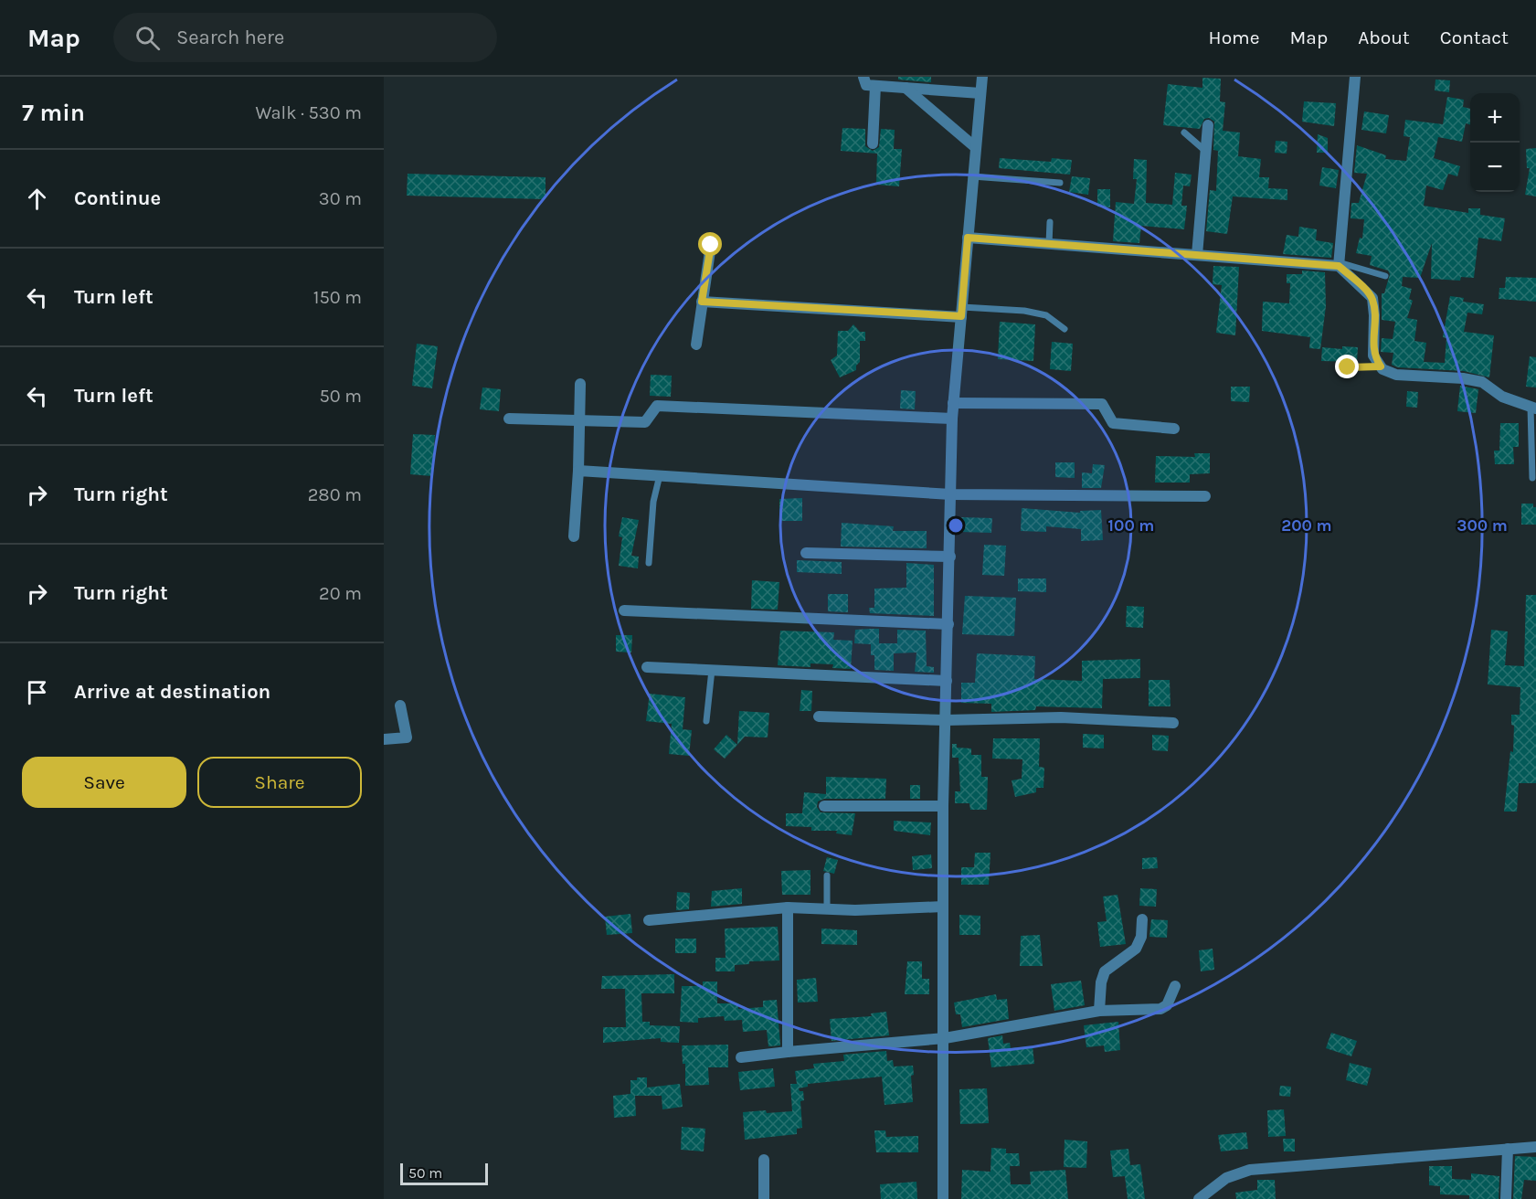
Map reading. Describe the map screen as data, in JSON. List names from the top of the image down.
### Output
{
  "scale_bar": "50 m",
  "page": {
    "header": "Map",
    "search": "Search here",
    "nav": [
      "Home",
      "Map",
      "About",
      "Contact"
    ],
    "heading": ["7 min", "Walk · 530 m"],
    "map_buttons": ["+", "−"],
    "list": [
      ["Continue", "30 m"],
      ["Turn left", "150 m"],
      ["Turn left", "50 m"],
      ["Turn right", "280 m"],
      ["Turn right", "20 m"],
      "Arrive at destination"
    ],
    "buttons": ["Save", "Share"],
    "scale": "50 m"
  },
  "rings": ["100 m", "200 m", "300 m"]
}
